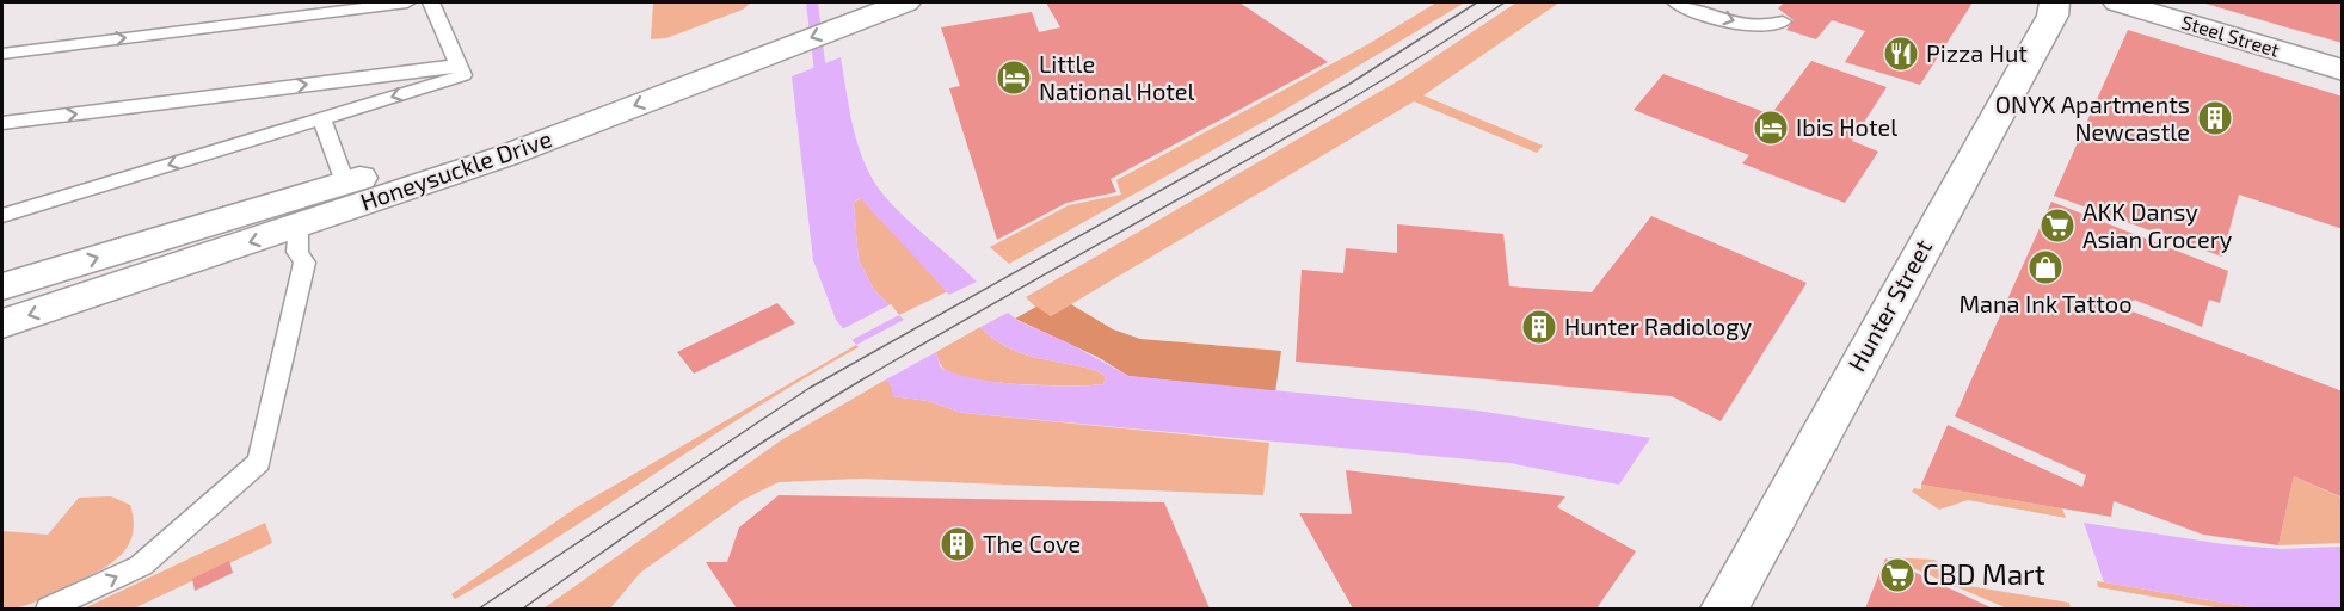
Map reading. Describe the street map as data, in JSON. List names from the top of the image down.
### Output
{
  "streets": {
    "main road": ["Steel Street", "Honeysuckle Drive", "Hunter Street"]
  },
  "places": {
    "restaurant": ["Pizza Hut"],
    "hotel": ["Little National Hotel", "Ibis Hotel"],
    "building": ["ONYX Apartments Newcastle", "Hunter Radiology", "The Cove"],
    "supermarket": ["AKK Dansy Asian Grocery", "CBD Mart"],
    "shop": ["Mana Ink Tattoo"]
  }
}
